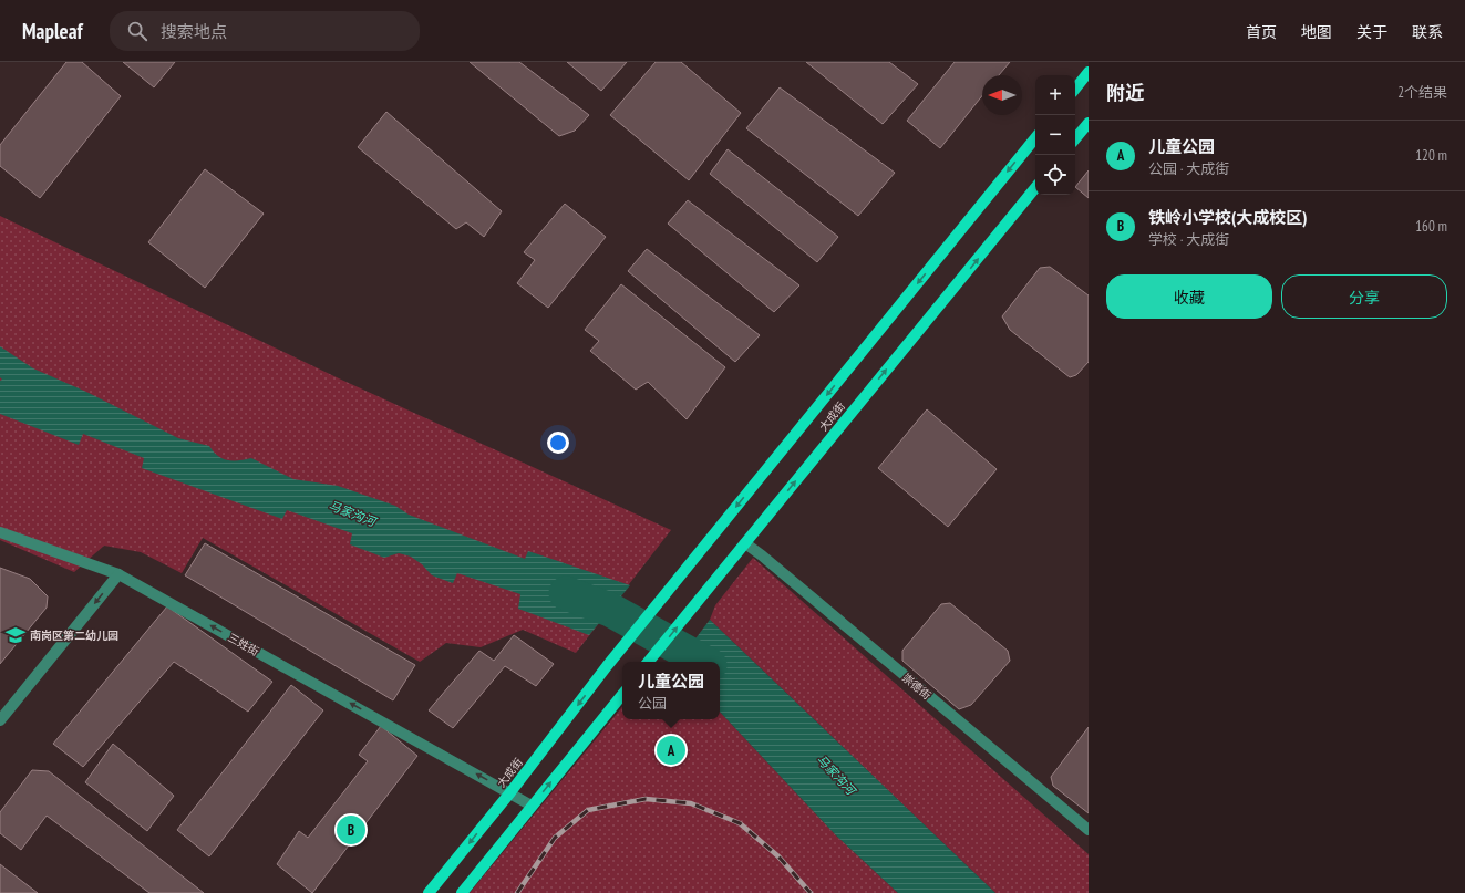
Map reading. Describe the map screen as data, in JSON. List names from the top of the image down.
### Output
{
  "streets": {
    "main road": ["大成街"],
    "street": ["三姓街", "崇德街"]
  },
  "crossings": [
    ["大成街", "三姓街"],
    ["大成街", "崇德街"]
  ],
  "one_way": ["三姓街"],
  "water": ["马家沟河"],
  "places": {
    "school or university": ["南岗区第二幼儿园"]
  },
  "north": "left",
  "page": {
    "header": "Mapleaf",
    "search": "搜索地点",
    "nav": [
      "首页",
      "地图",
      "关于",
      "联系"
    ],
    "heading": ["附近", "2个结果"],
    "map_buttons": ["+", "−"],
    "list": [
      {
        "mark": "A",
        "name": "儿童公园",
        "note": "公园 · 大成街",
        "value": "120 m"
      },
      {
        "mark": "B",
        "name": "铁岭小学校(大成校区)",
        "note": "学校 · 大成街",
        "value": "160 m"
      }
    ],
    "buttons": ["收藏", "分享"],
    "popup": ["儿童公园", "公园"],
    "pins": ["A", "B"]
  }
}
